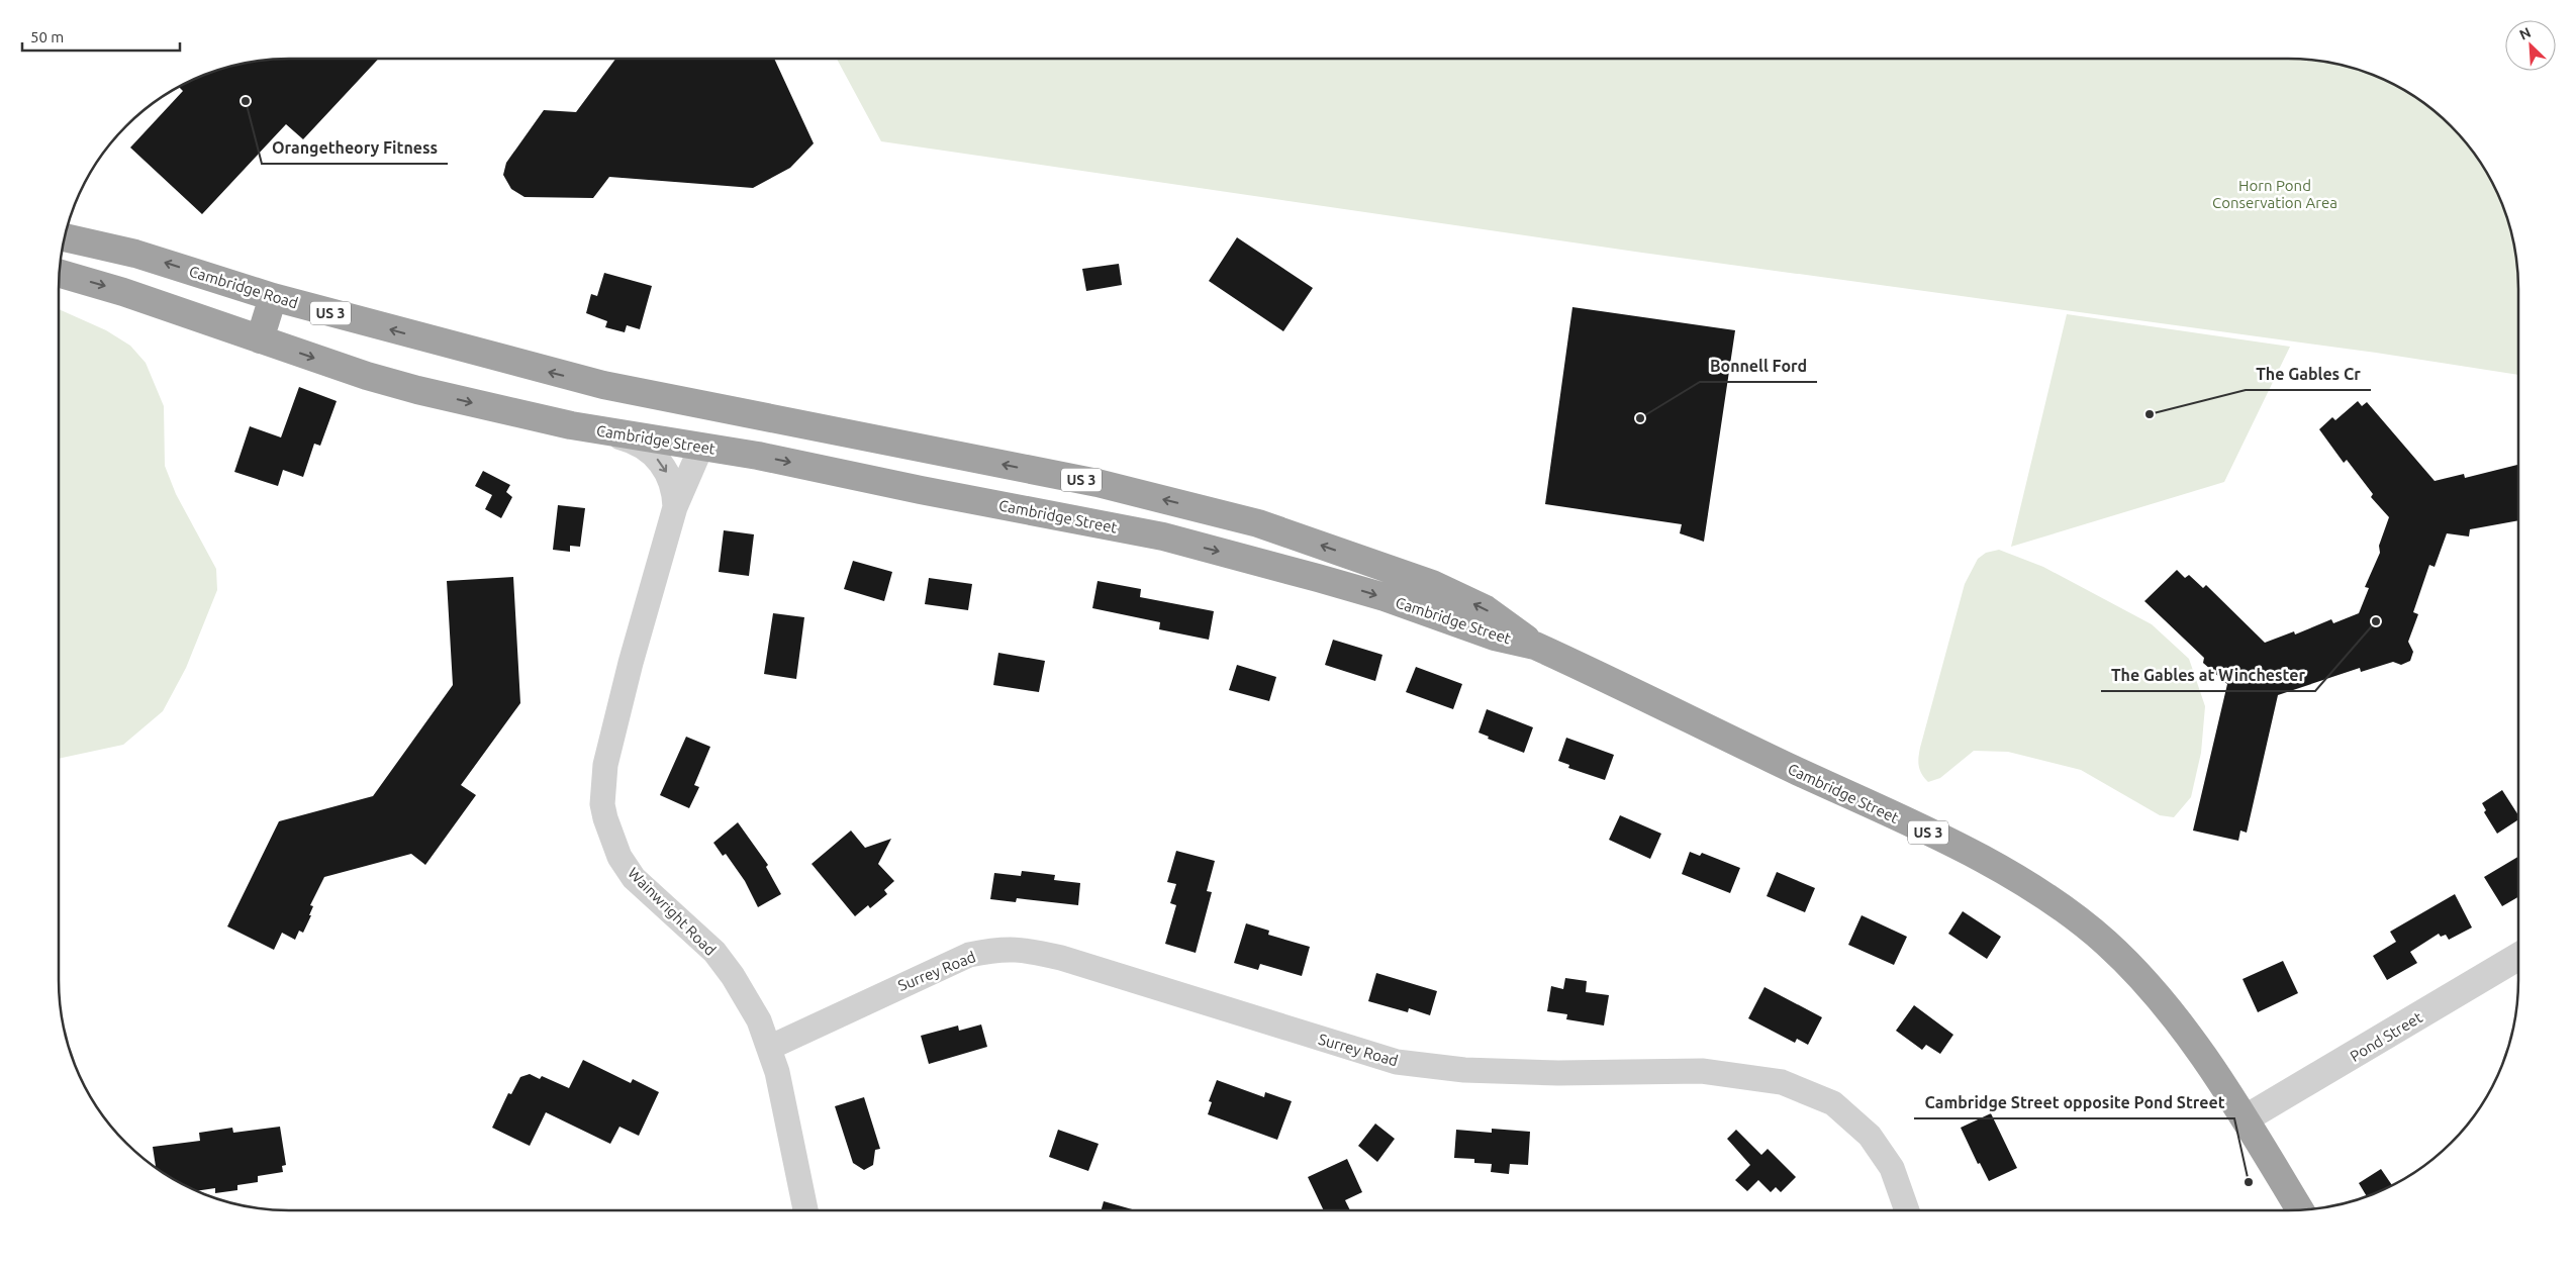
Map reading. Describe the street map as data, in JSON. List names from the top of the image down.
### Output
{
  "streets": {
    "highway": ["Cambridge Road", "US 3", "Cambridge Street"],
    "street": ["Wainwright Road", "Surrey Road", "Pond Street"]
  },
  "crossings": [
    ["Cambridge Road", "Cambridge Street"],
    ["US 3", "Cambridge Street"],
    ["US 3", "Wainwright Road"],
    ["Cambridge Street", "Wainwright Road"],
    ["Cambridge Street", "Pond Street"],
    ["Wainwright Road", "Surrey Road"]
  ],
  "parks": ["Horn Pond Conservation Area"],
  "places": [
    "Orangetheory Fitness",
    "The Gables Cr",
    "Bonnell Ford",
    "The Gables at Winchester",
    "Cambridge Street opposite Pond Street"
  ],
  "scale_bar": "50 m",
  "north": "top left"
}
